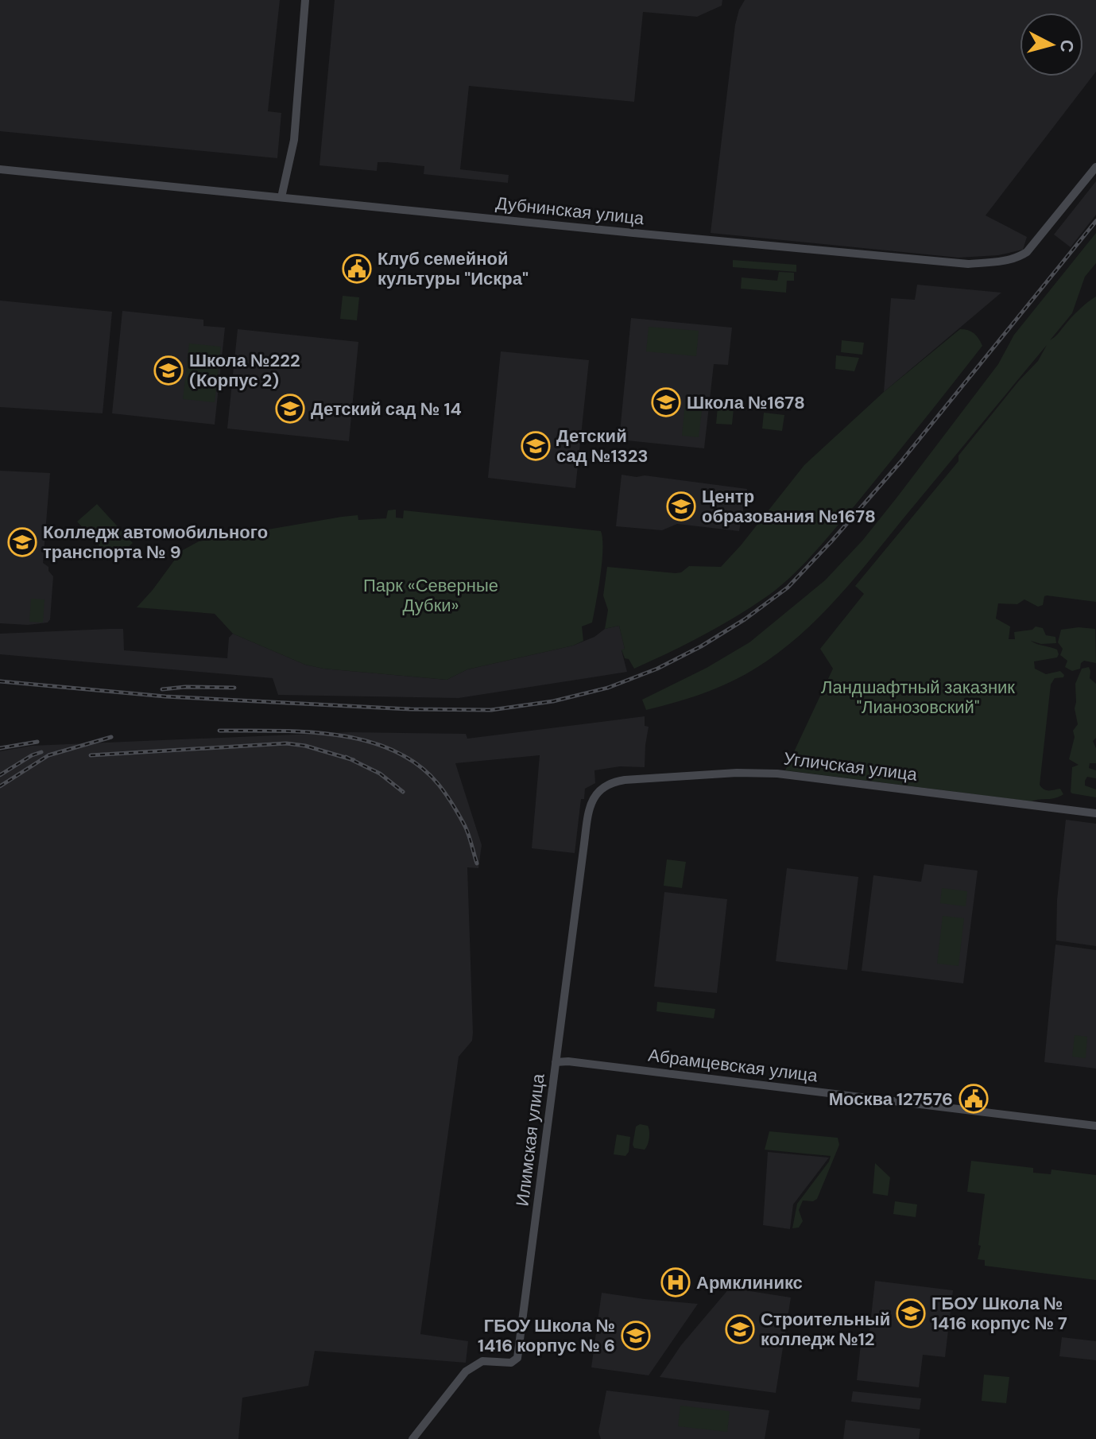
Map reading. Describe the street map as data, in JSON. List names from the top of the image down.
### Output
{
  "streets": {
    "street": [
      "Дубнинская улица",
      "Угличская улица",
      "Абрамцевская улица",
      "Илимская улица"
    ]
  },
  "crossings": [
    ["Угличская улица", "Илимская улица"],
    ["Абрамцевская улица", "Илимская улица"]
  ],
  "parks": ["Парк «Северные Дубки»", "Ландшафтный заказник \"Лианозовский\""],
  "places": {
    "public building": ["Клуб семейной культуры \"Искра\"", "Москва 127576"],
    "school or university": [
      "Школа №222 (Корпус 2)",
      "Школа №1678",
      "Детский сад № 14",
      "Детский сад №1323",
      "Центр образования №1678",
      "Колледж автомобильного транспорта № 9",
      "ГБОУ Школа № 1416 корпус № 7",
      "Строительный колледж №12",
      "ГБОУ Школа № 1416 корпус № 6"
    ],
    "hospital": ["Армклиникс"]
  },
  "north": "right"
}
